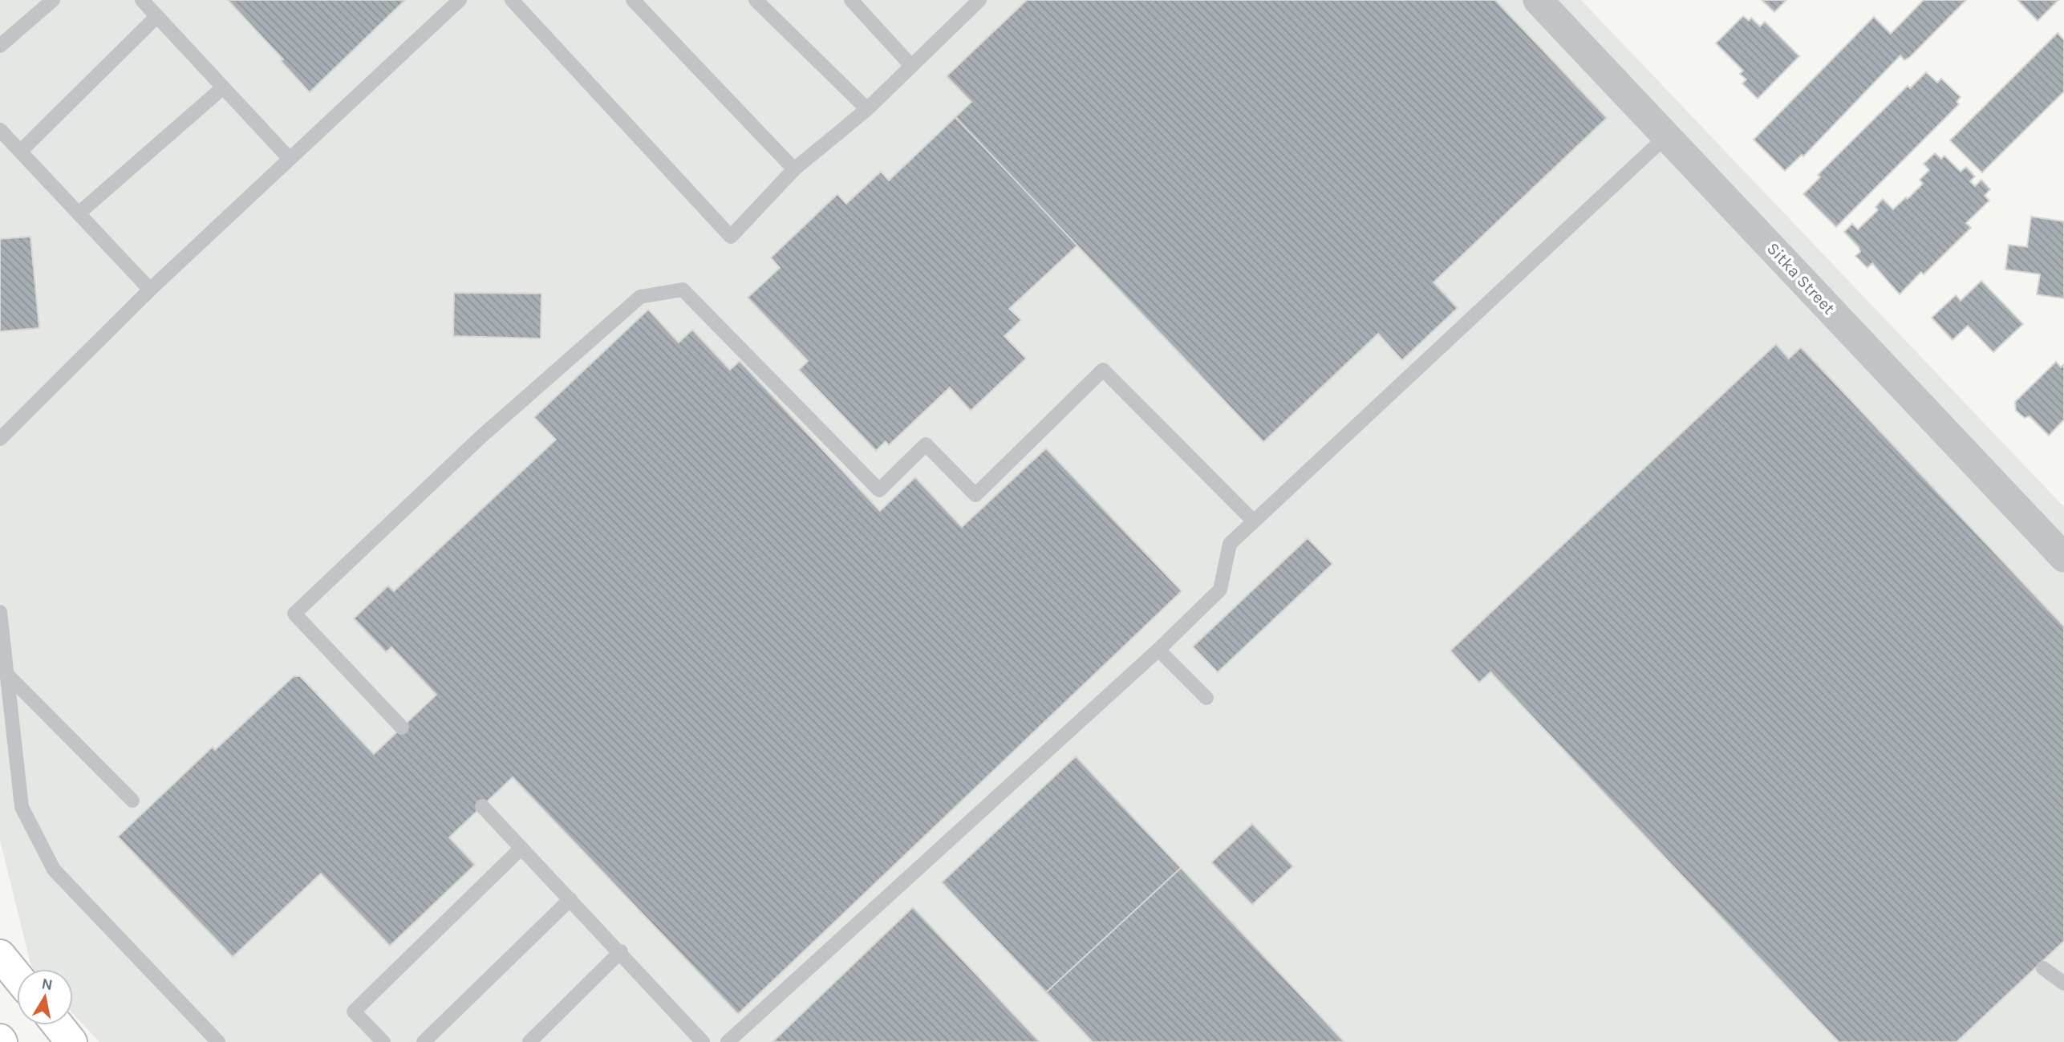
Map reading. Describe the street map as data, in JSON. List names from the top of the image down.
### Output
{
  "streets": {
    "street": ["Sitka Street"]
  },
  "north": "top"
}
